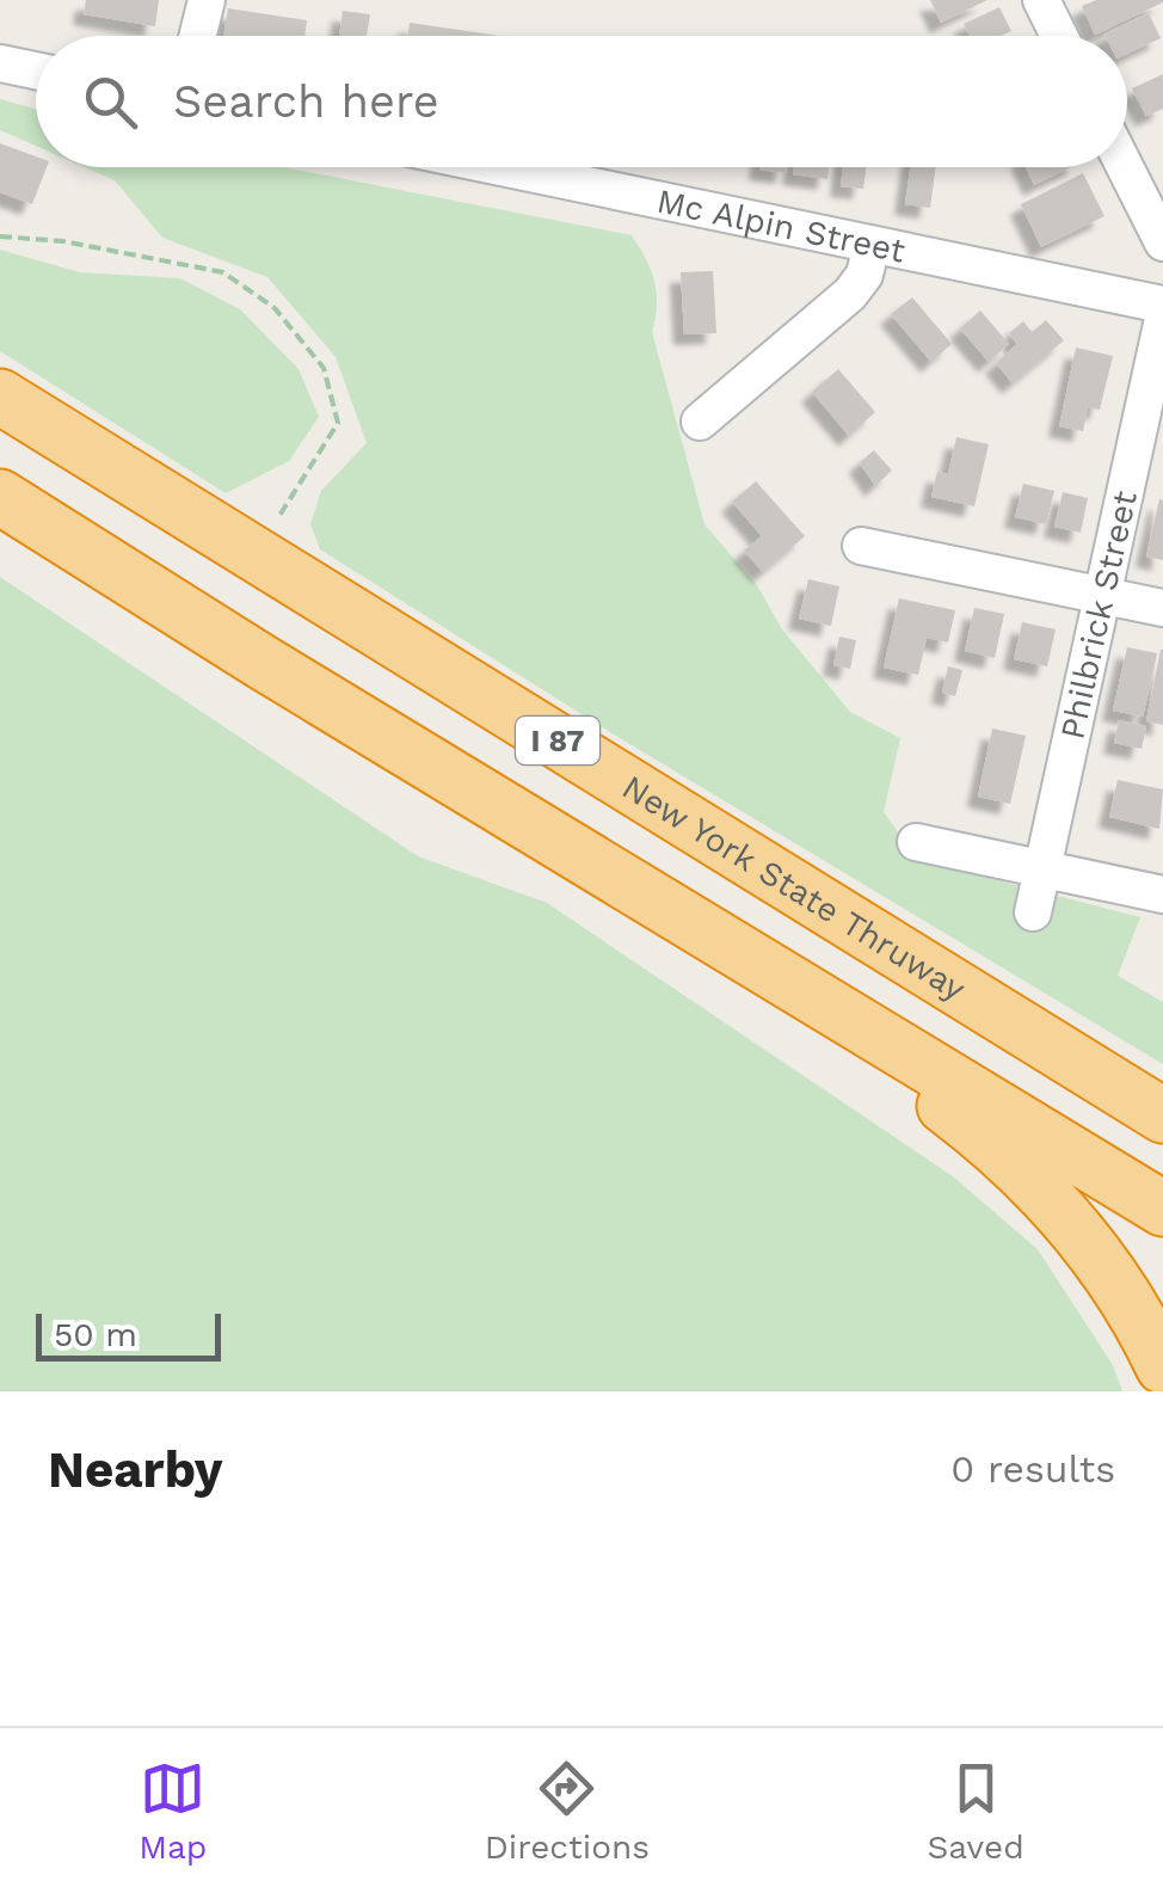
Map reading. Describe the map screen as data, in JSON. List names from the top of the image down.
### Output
{
  "streets": {
    "highway": ["I 87", "New York State Thruway"],
    "street": ["Mc Alpin Street", "Philbrick Street"]
  },
  "scale_bar": "50 m",
  "page": {
    "search": "Search here",
    "scale": "50 m",
    "heading": ["Nearby", "0 results"],
    "nav": ["Map", "Directions", "Saved"]
  }
}
